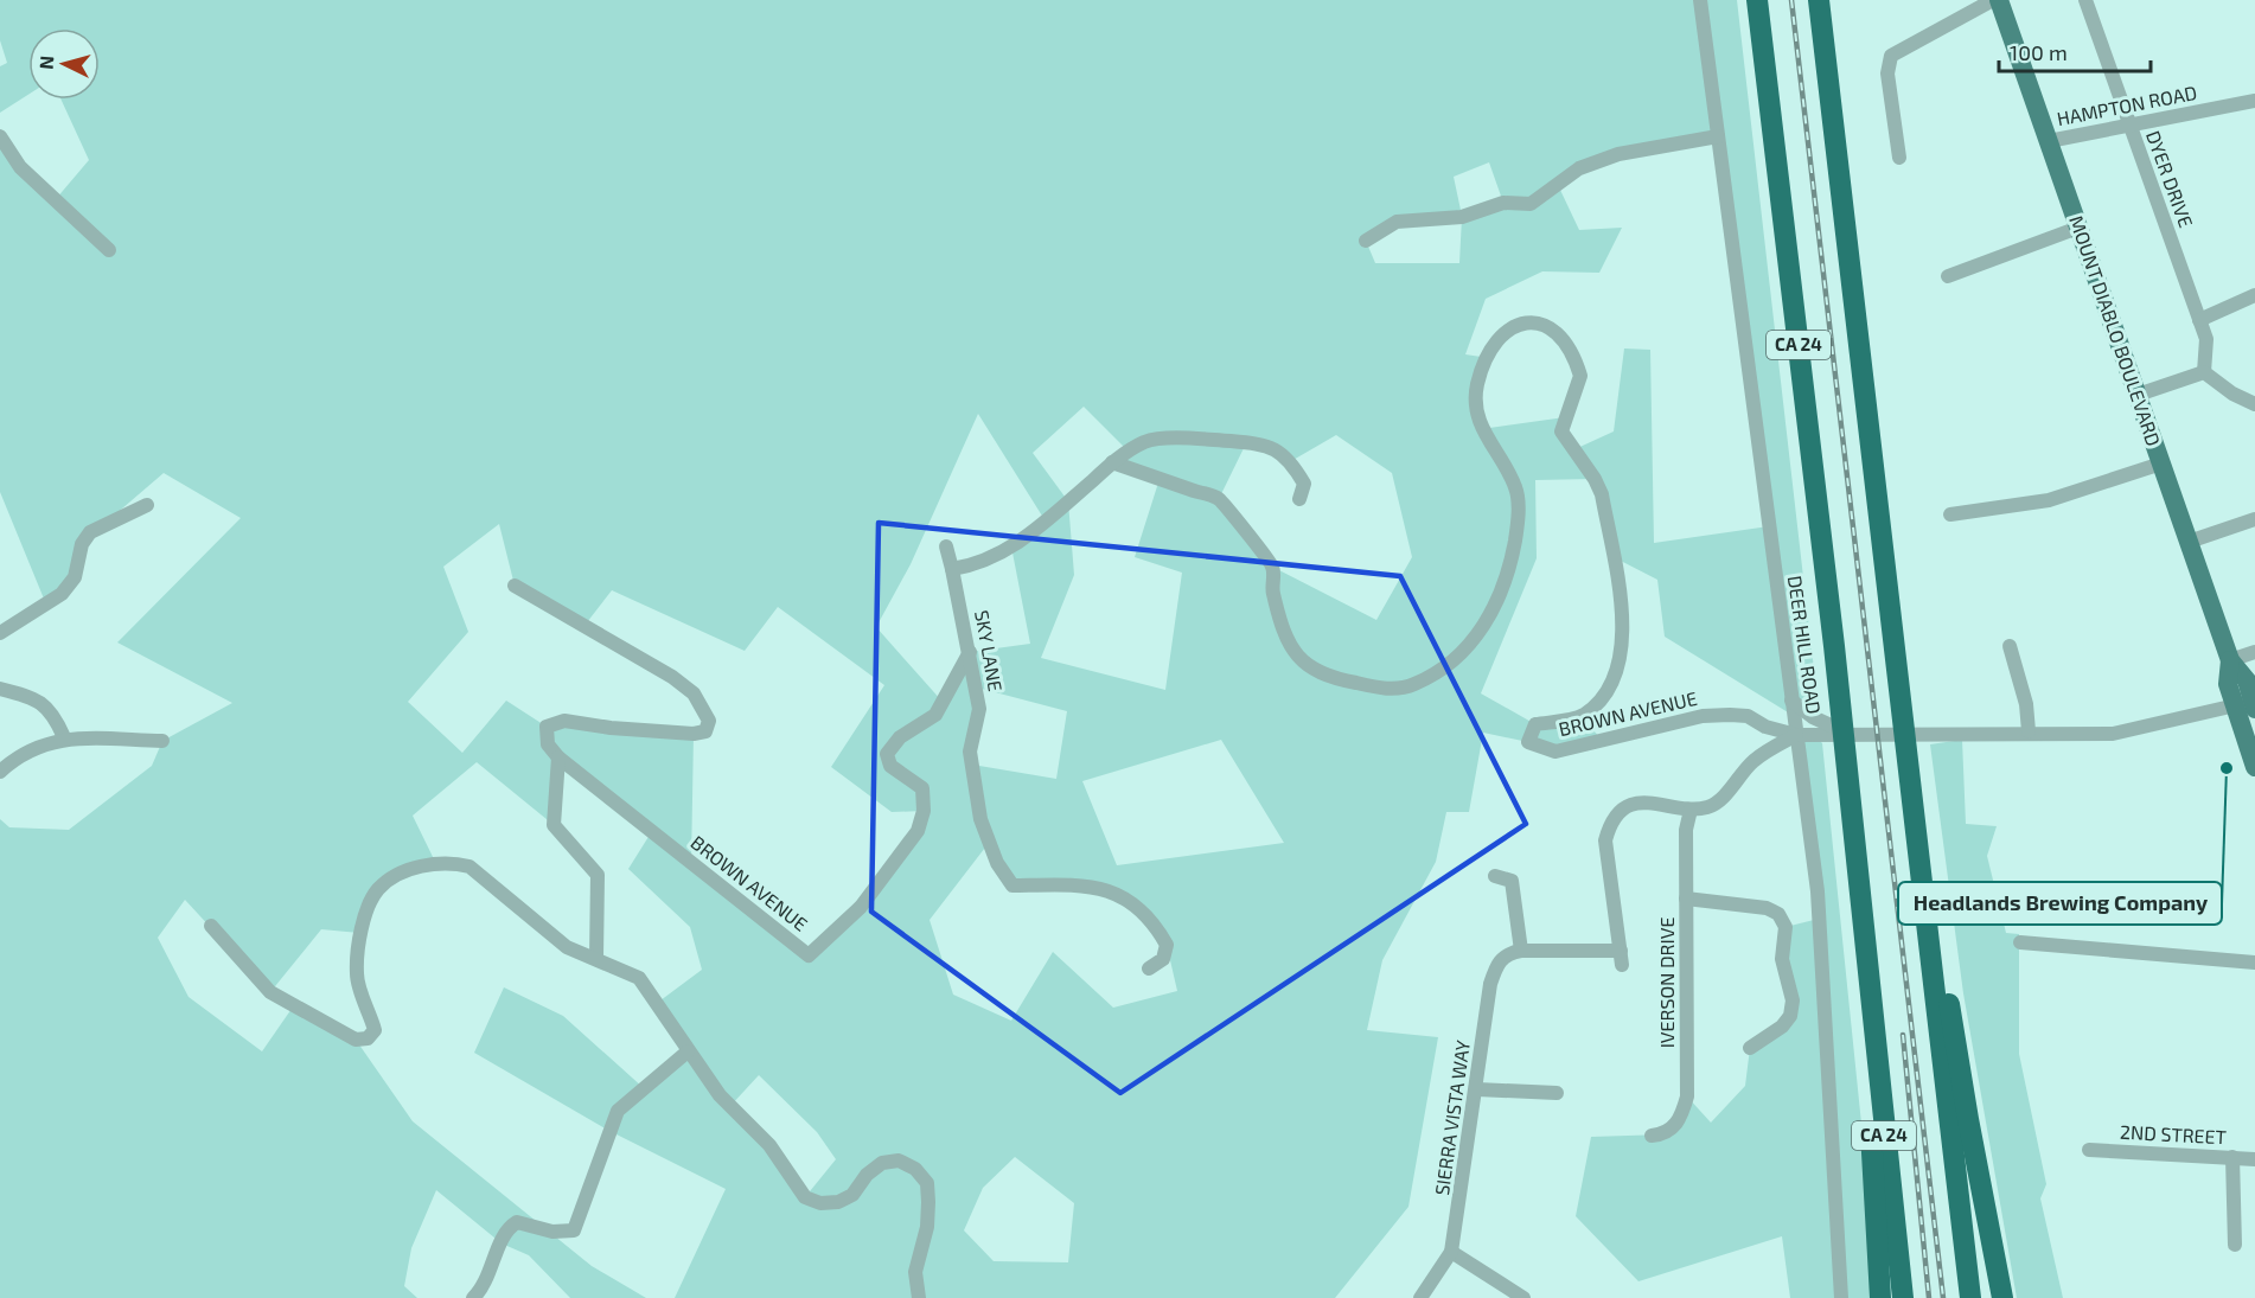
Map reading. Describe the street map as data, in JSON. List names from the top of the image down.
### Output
{
  "streets": {
    "highway": ["CA 24"],
    "main road": ["MOUNT DIABLO BOULEVARD"],
    "street": [
      "HAMPTON ROAD",
      "DYER DRIVE",
      "DEER HILL ROAD",
      "SKY LANE",
      "BROWN AVENUE",
      "IVERSON DRIVE",
      "SIERRA VISTA WAY",
      "2ND STREET"
    ]
  },
  "crossings": [
    ["HAMPTON ROAD", "DYER DRIVE"],
    ["HAMPTON ROAD", "MOUNT DIABLO BOULEVARD"],
    ["MOUNT DIABLO BOULEVARD", "BROWN AVENUE"],
    ["DEER HILL ROAD", "BROWN AVENUE"],
    ["SKY LANE", "BROWN AVENUE"]
  ],
  "places": ["Headlands Brewing Company"],
  "scale_bar": "100 m",
  "north": "left"
}
